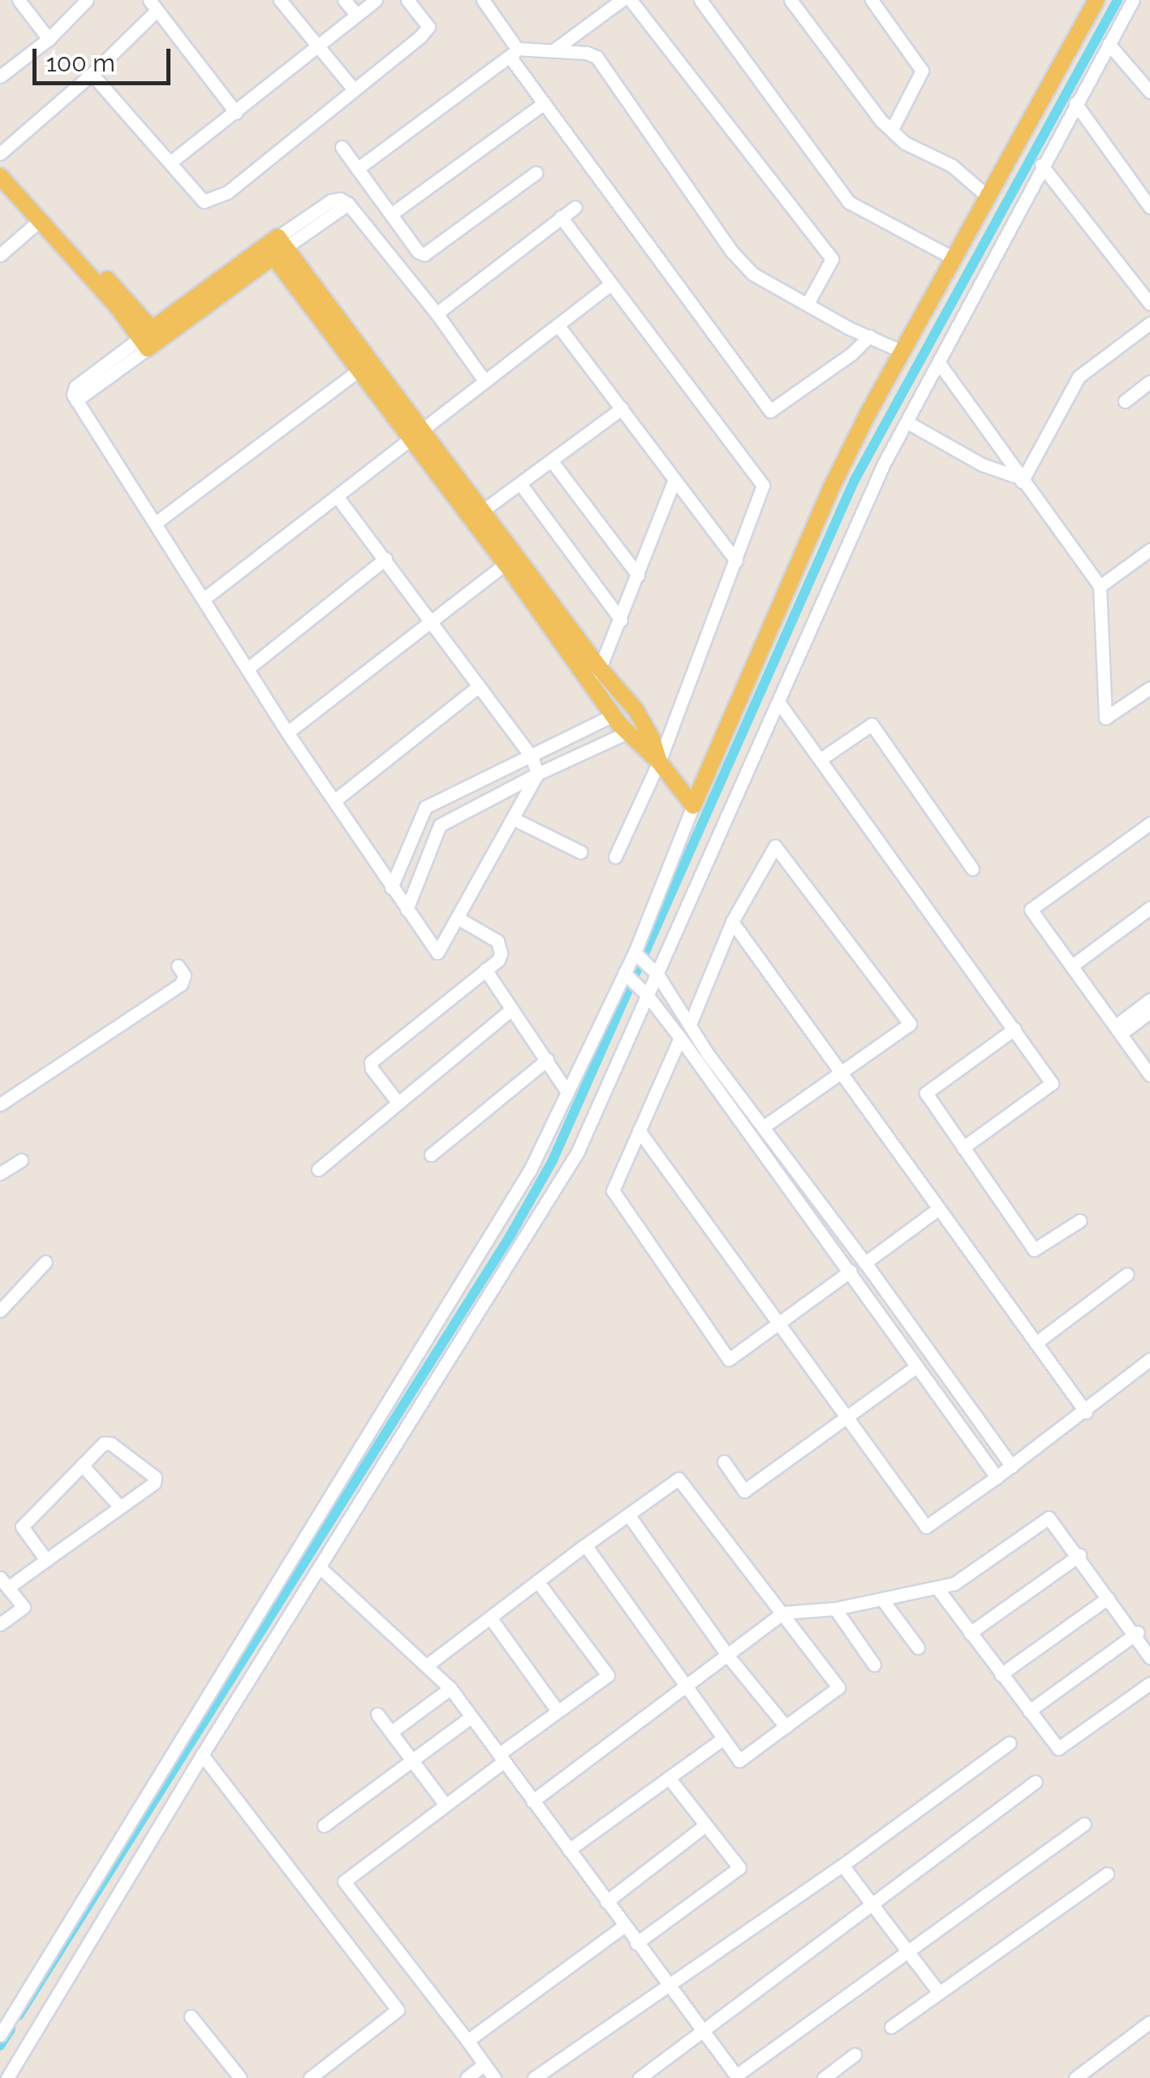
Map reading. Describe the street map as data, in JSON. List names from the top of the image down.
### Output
{
  "scale_bar": "100 m"
}
